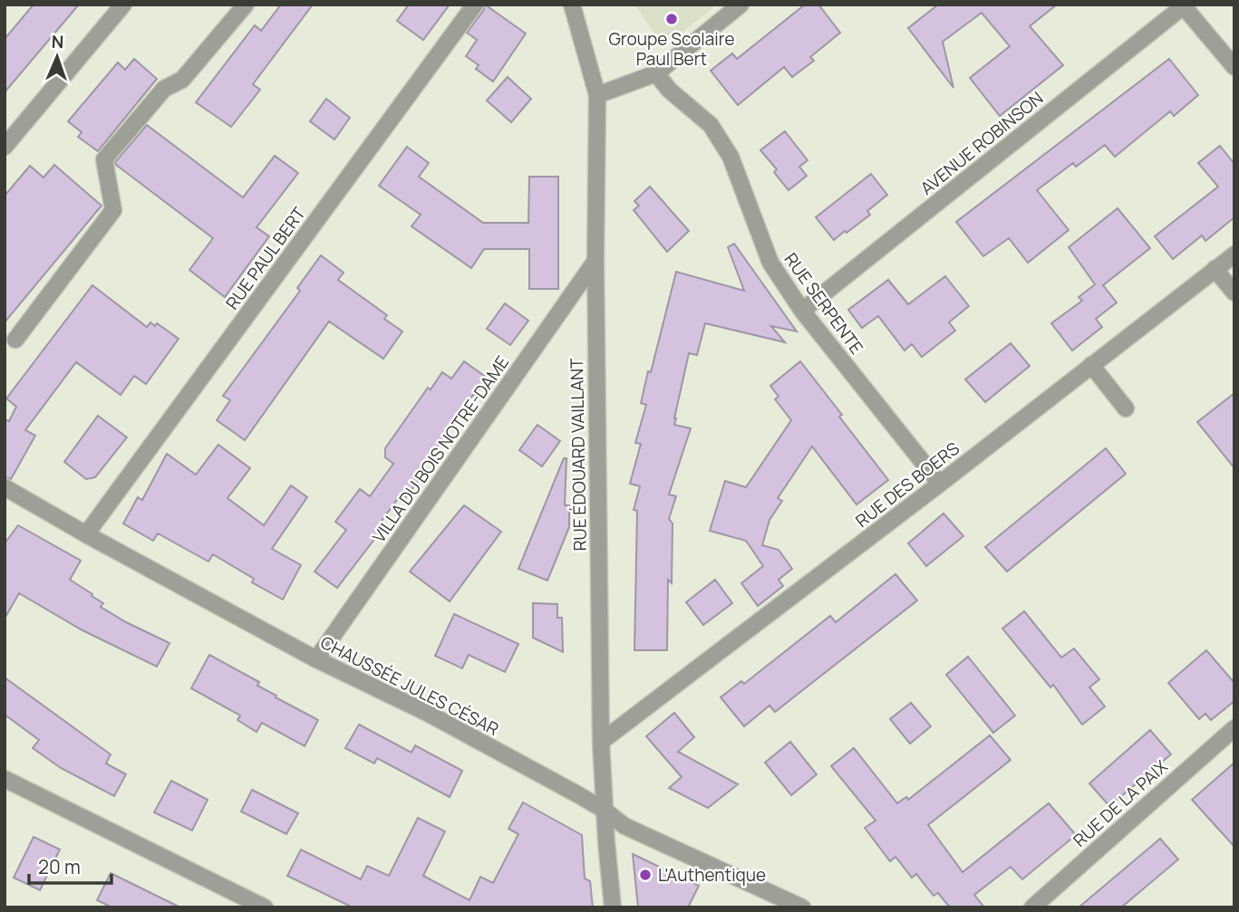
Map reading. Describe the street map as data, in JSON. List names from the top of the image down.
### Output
{
  "streets": {
    "street": [
      "AVENUE ROBINSON",
      "RUE PAUL BERT",
      "RUE SERPENTE",
      "VILLA DU BOIS NOTRE-DAME",
      "RUE ÉDOUARD VAILLANT",
      "RUE DES BOERS",
      "CHAUSSÉE JULES CÉSAR",
      "RUE DE LA PAIX"
    ]
  },
  "crossings": [
    ["AVENUE ROBINSON", "RUE SERPENTE"],
    ["RUE PAUL BERT", "CHAUSSÉE JULES CÉSAR"],
    ["RUE SERPENTE", "RUE DES BOERS"],
    ["VILLA DU BOIS NOTRE-DAME", "RUE ÉDOUARD VAILLANT"],
    ["VILLA DU BOIS NOTRE-DAME", "CHAUSSÉE JULES CÉSAR"],
    ["RUE ÉDOUARD VAILLANT", "RUE DES BOERS"],
    ["RUE ÉDOUARD VAILLANT", "CHAUSSÉE JULES CÉSAR"]
  ],
  "places": ["Groupe Scolaire Paul Bert", "L'Authentique"],
  "scale_bar": "20 m",
  "north": "top"
}
